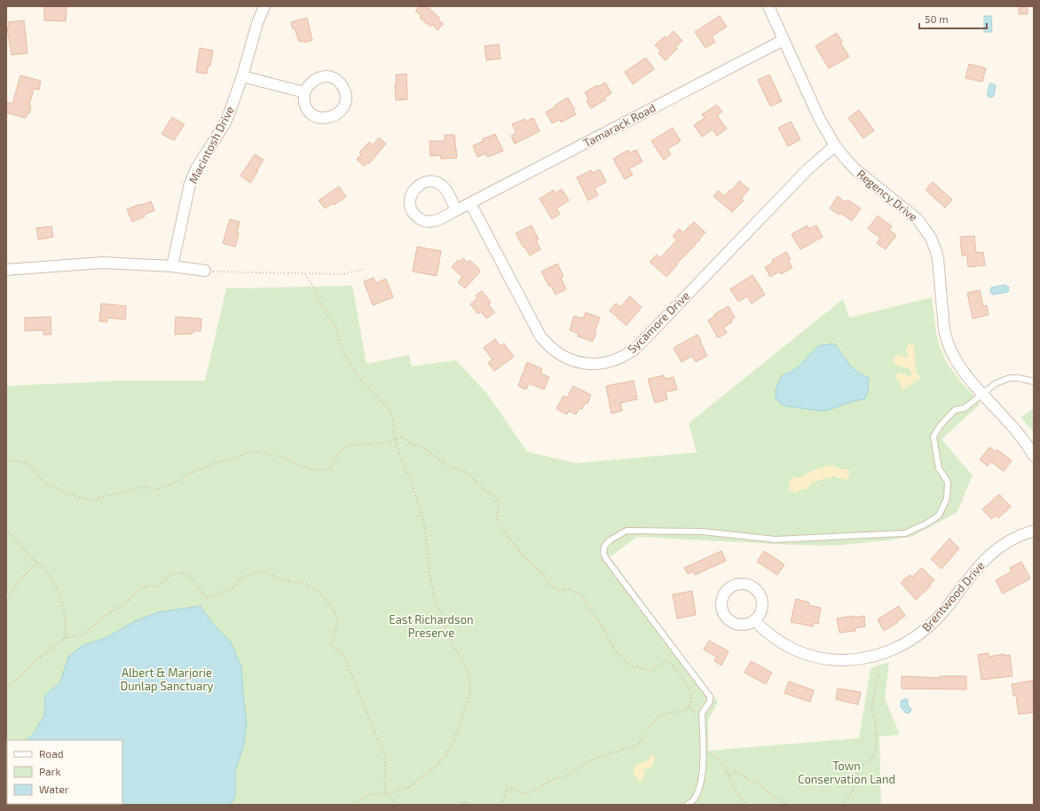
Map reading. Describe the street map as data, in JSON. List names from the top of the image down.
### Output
{
  "streets": {
    "street": [
      "Tamarack Road",
      "Macintosh Drive",
      "Regency Drive",
      "Sycamore Drive",
      "Brentwood Drive"
    ]
  },
  "crossings": [
    ["Tamarack Road", "Regency Drive"],
    ["Tamarack Road", "Sycamore Drive"],
    ["Regency Drive", "Sycamore Drive"]
  ],
  "parks": ["East Richardson Preserve", "Albert & Marjorie Dunlap Sanctuary", "Town Conservation Land"],
  "legend": ["Road", "Park", "Water"],
  "scale_bar": "50 m"
}
